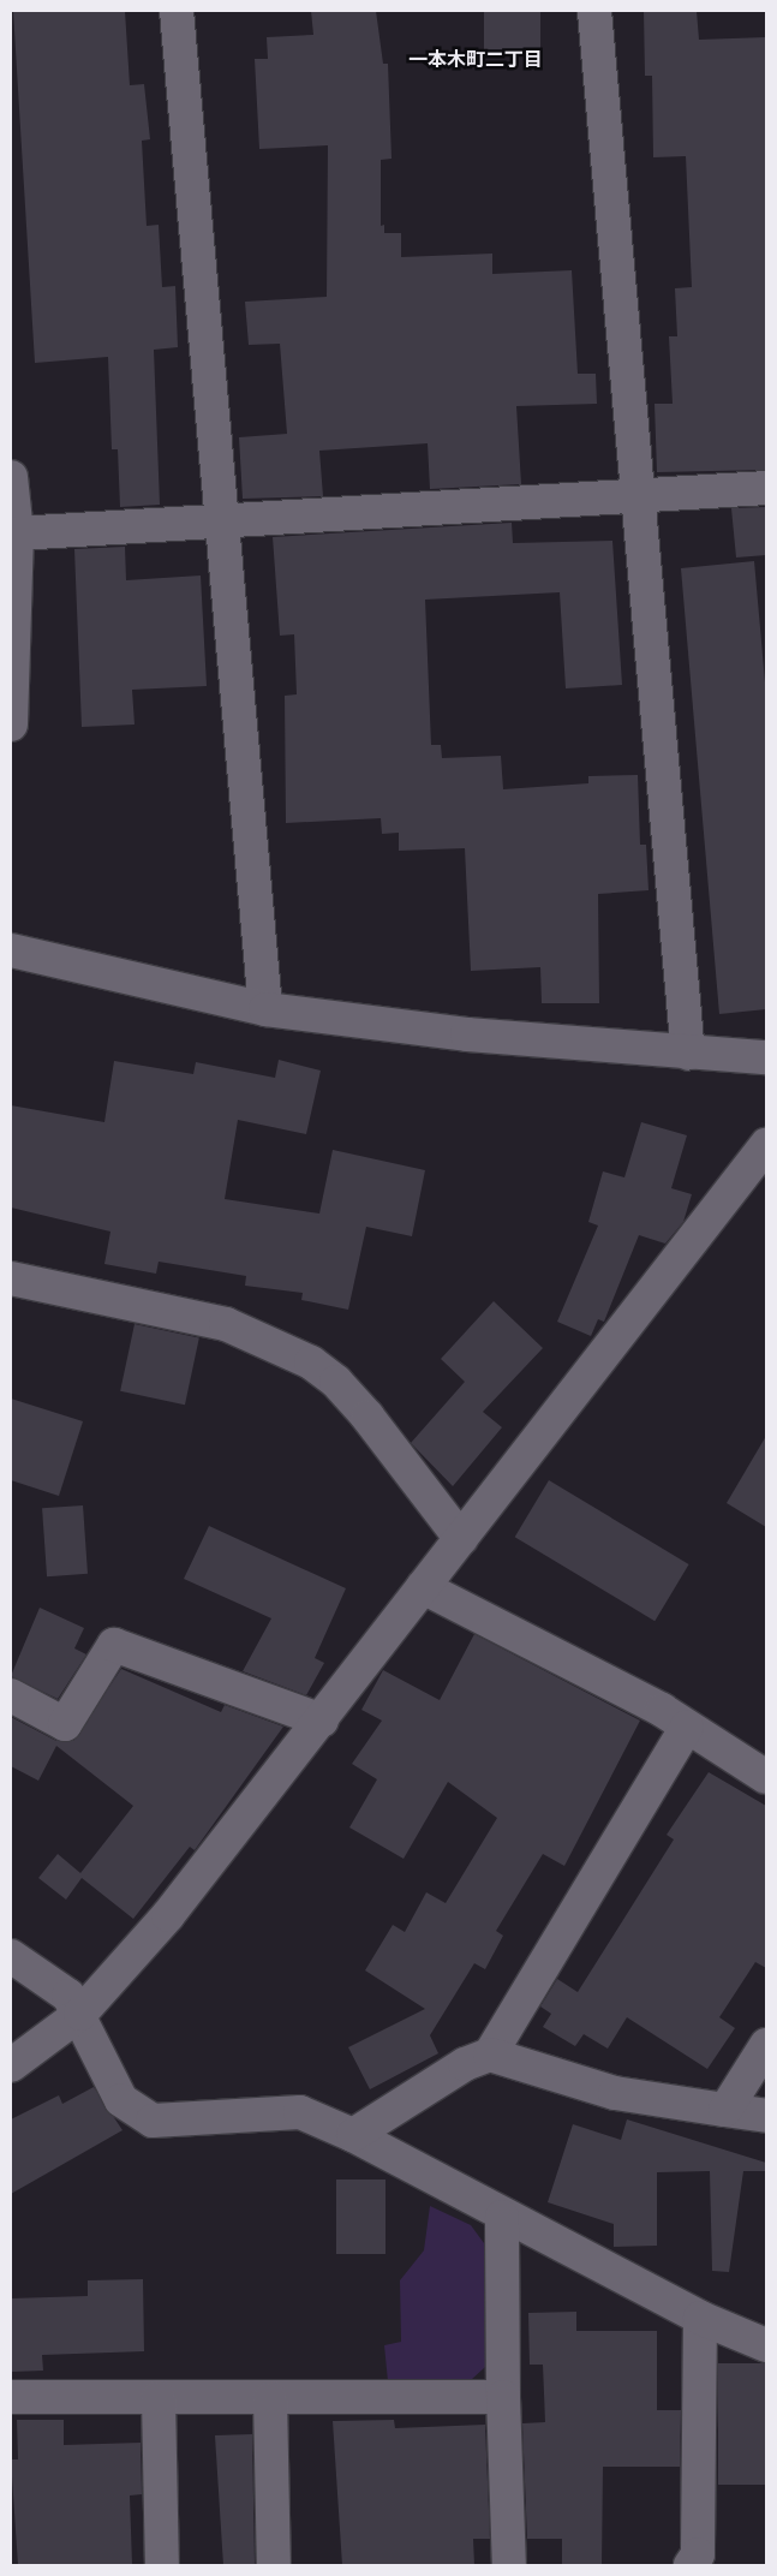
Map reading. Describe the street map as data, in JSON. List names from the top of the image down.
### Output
{
  "districts": ["一本木町二丁目"]
}
